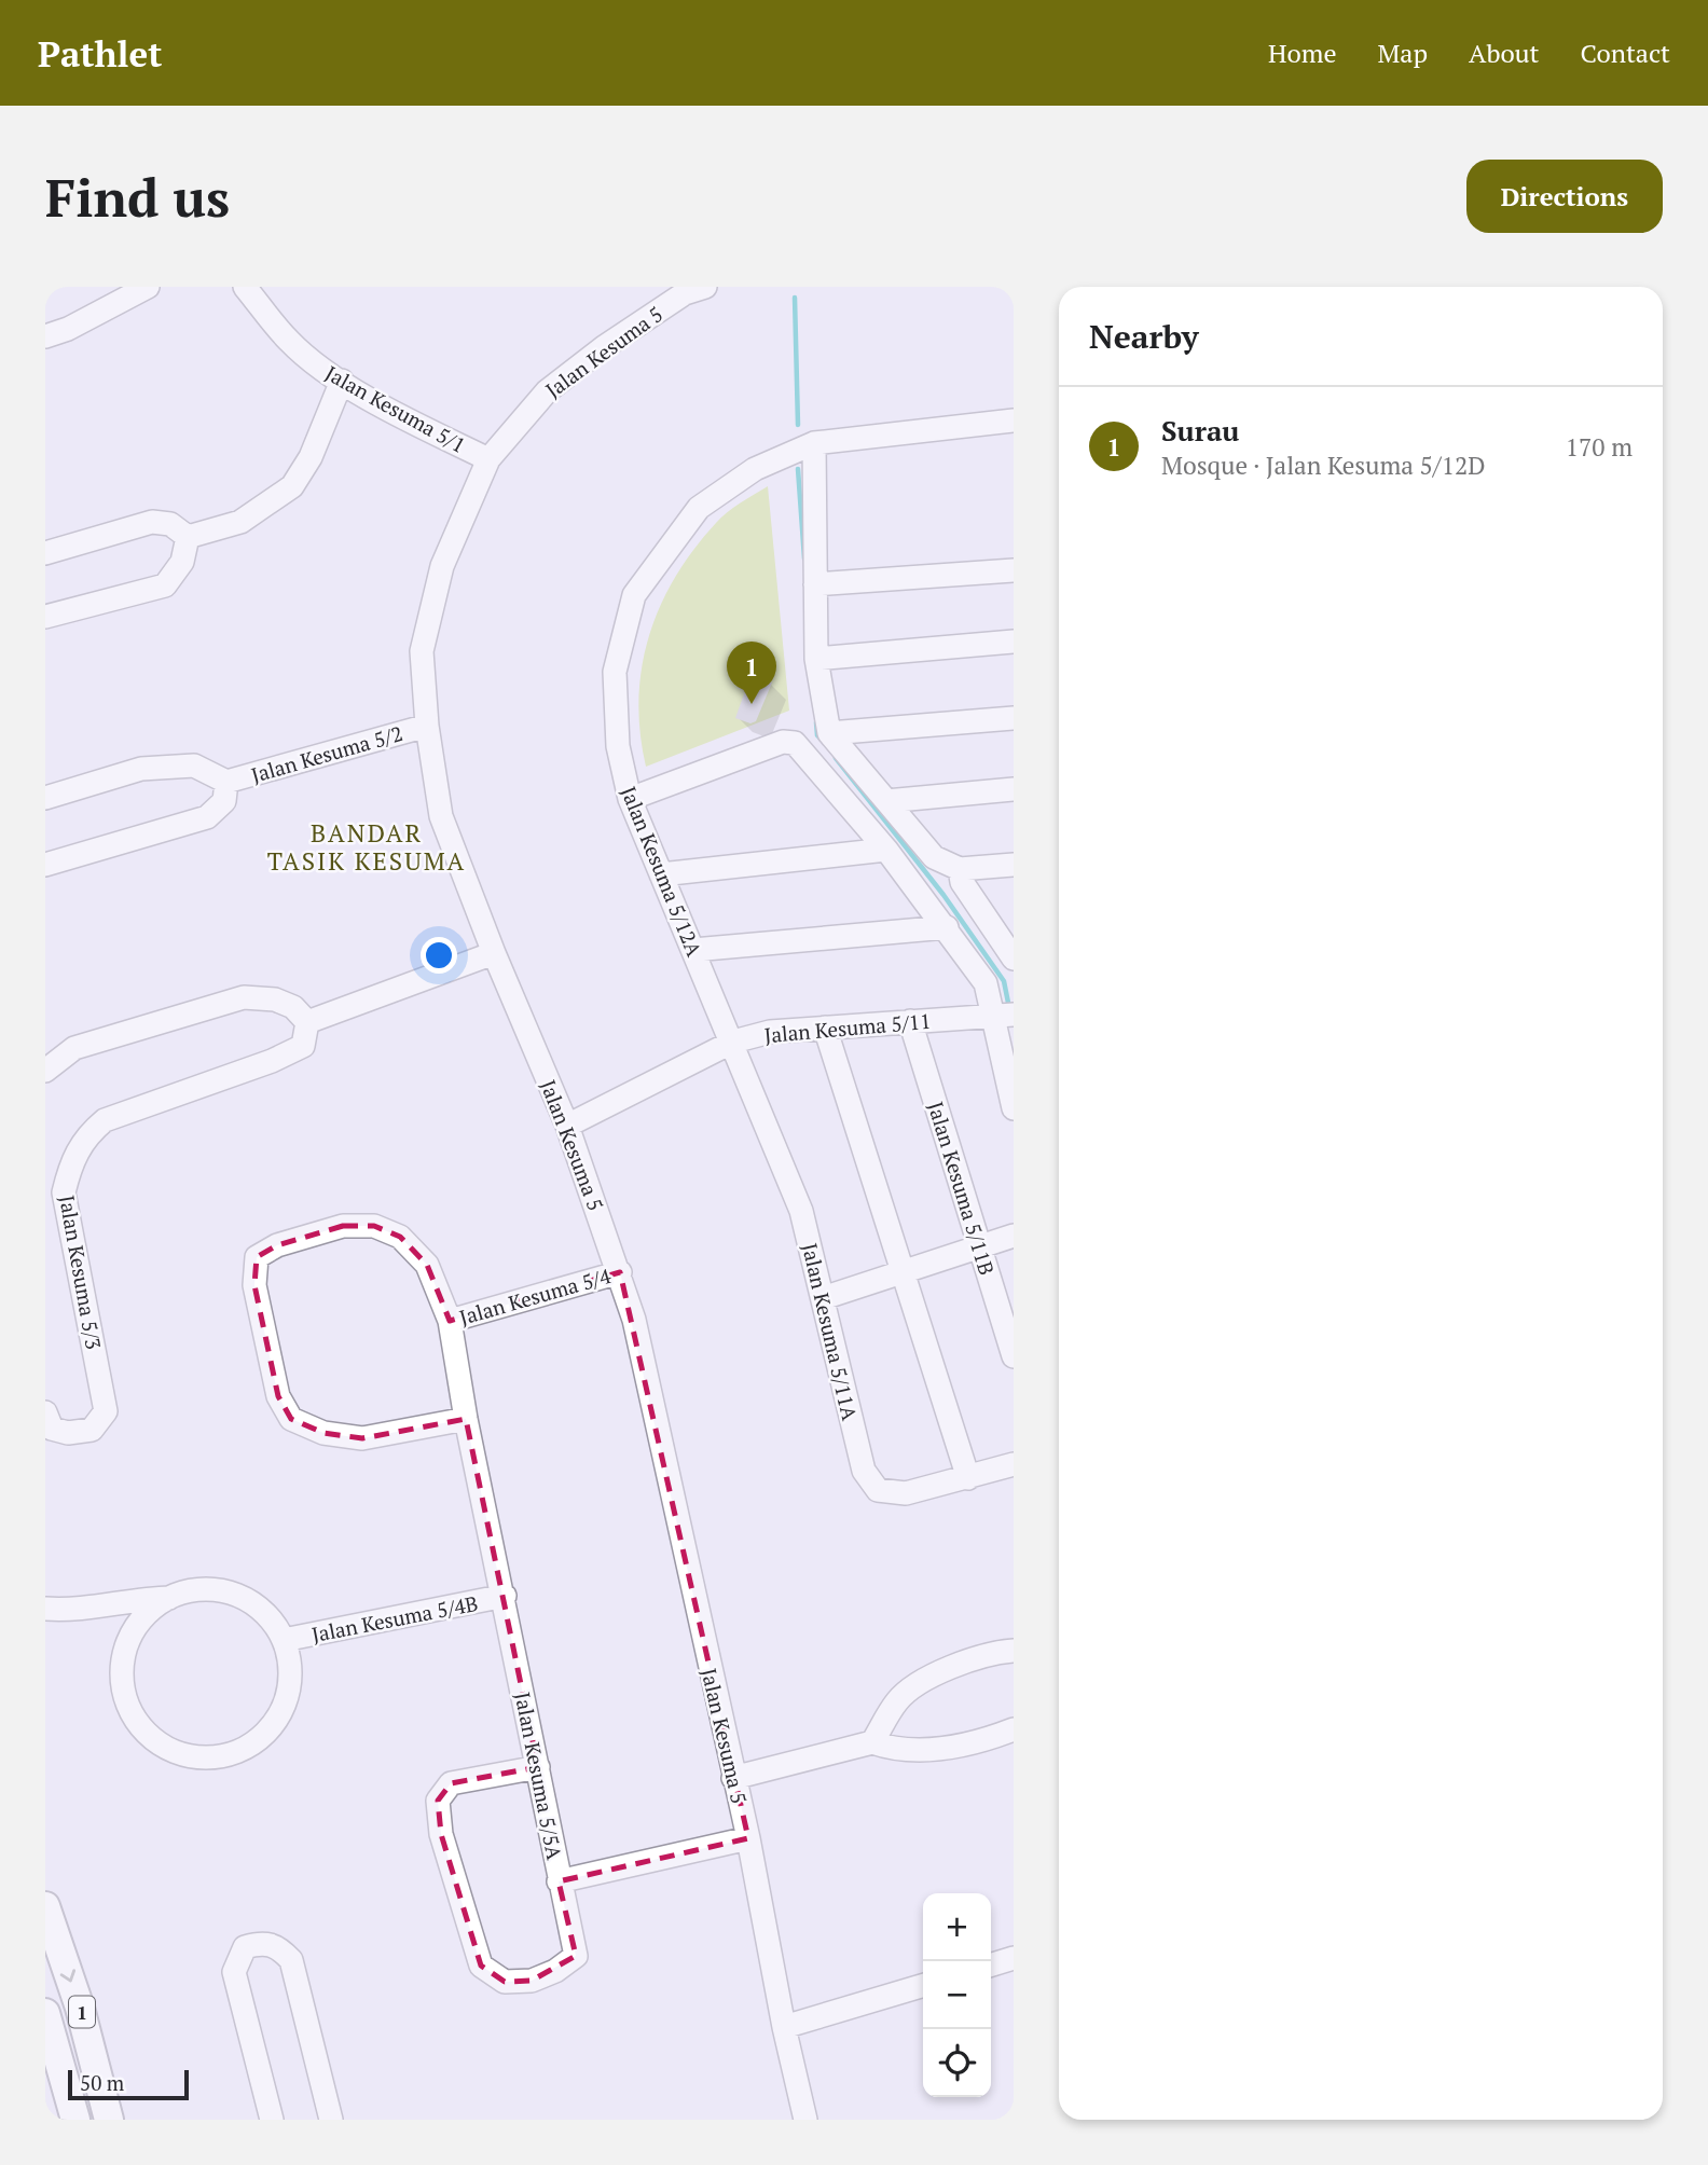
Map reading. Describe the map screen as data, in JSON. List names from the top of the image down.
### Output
{
  "streets": {
    "main road": ["1"],
    "street": [
      "Jalan Kesuma 5",
      "Jalan Kesuma 5/1",
      "Jalan Kesuma 5/2",
      "Jalan Kesuma 5/12A",
      "Jalan Kesuma 5/11",
      "Jalan Kesuma 5/11B",
      "Jalan Kesuma 5/3",
      "Jalan Kesuma 5/4",
      "Jalan Kesuma 5/11A",
      "Jalan Kesuma 5/4B",
      "Jalan Kesuma 5/5A"
    ]
  },
  "crossings": [
    ["Jalan Kesuma 5", "Jalan Kesuma 5/1"],
    ["Jalan Kesuma 5", "Jalan Kesuma 5/2"],
    ["Jalan Kesuma 5", "Jalan Kesuma 5/11"],
    ["Jalan Kesuma 5", "Jalan Kesuma 5/4"],
    ["Jalan Kesuma 5/12A", "Jalan Kesuma 5/11"],
    ["Jalan Kesuma 5/12A", "Jalan Kesuma 5/11A"],
    ["Jalan Kesuma 5/11", "Jalan Kesuma 5/11B"],
    ["Jalan Kesuma 5/11", "Jalan Kesuma 5/11A"],
    ["Jalan Kesuma 5/4", "Jalan Kesuma 5/5A"],
    ["Jalan Kesuma 5/4B", "Jalan Kesuma 5/5A"]
  ],
  "districts": ["BANDAR TASIK KESUMA"],
  "scale_bar": "50 m",
  "page": {
    "header": "Pathlet",
    "nav": [
      "Home",
      "Map",
      "About",
      "Contact"
    ],
    "buttons": "Directions",
    "title": "Find us",
    "heading": "Nearby",
    "list": [
      {
        "mark": "1",
        "name": "Surau",
        "note": "Mosque · Jalan Kesuma 5/12D",
        "value": "170 m"
      }
    ],
    "pins": "1",
    "map_buttons": ["+", "−"],
    "scale": "50 m"
  }
}
